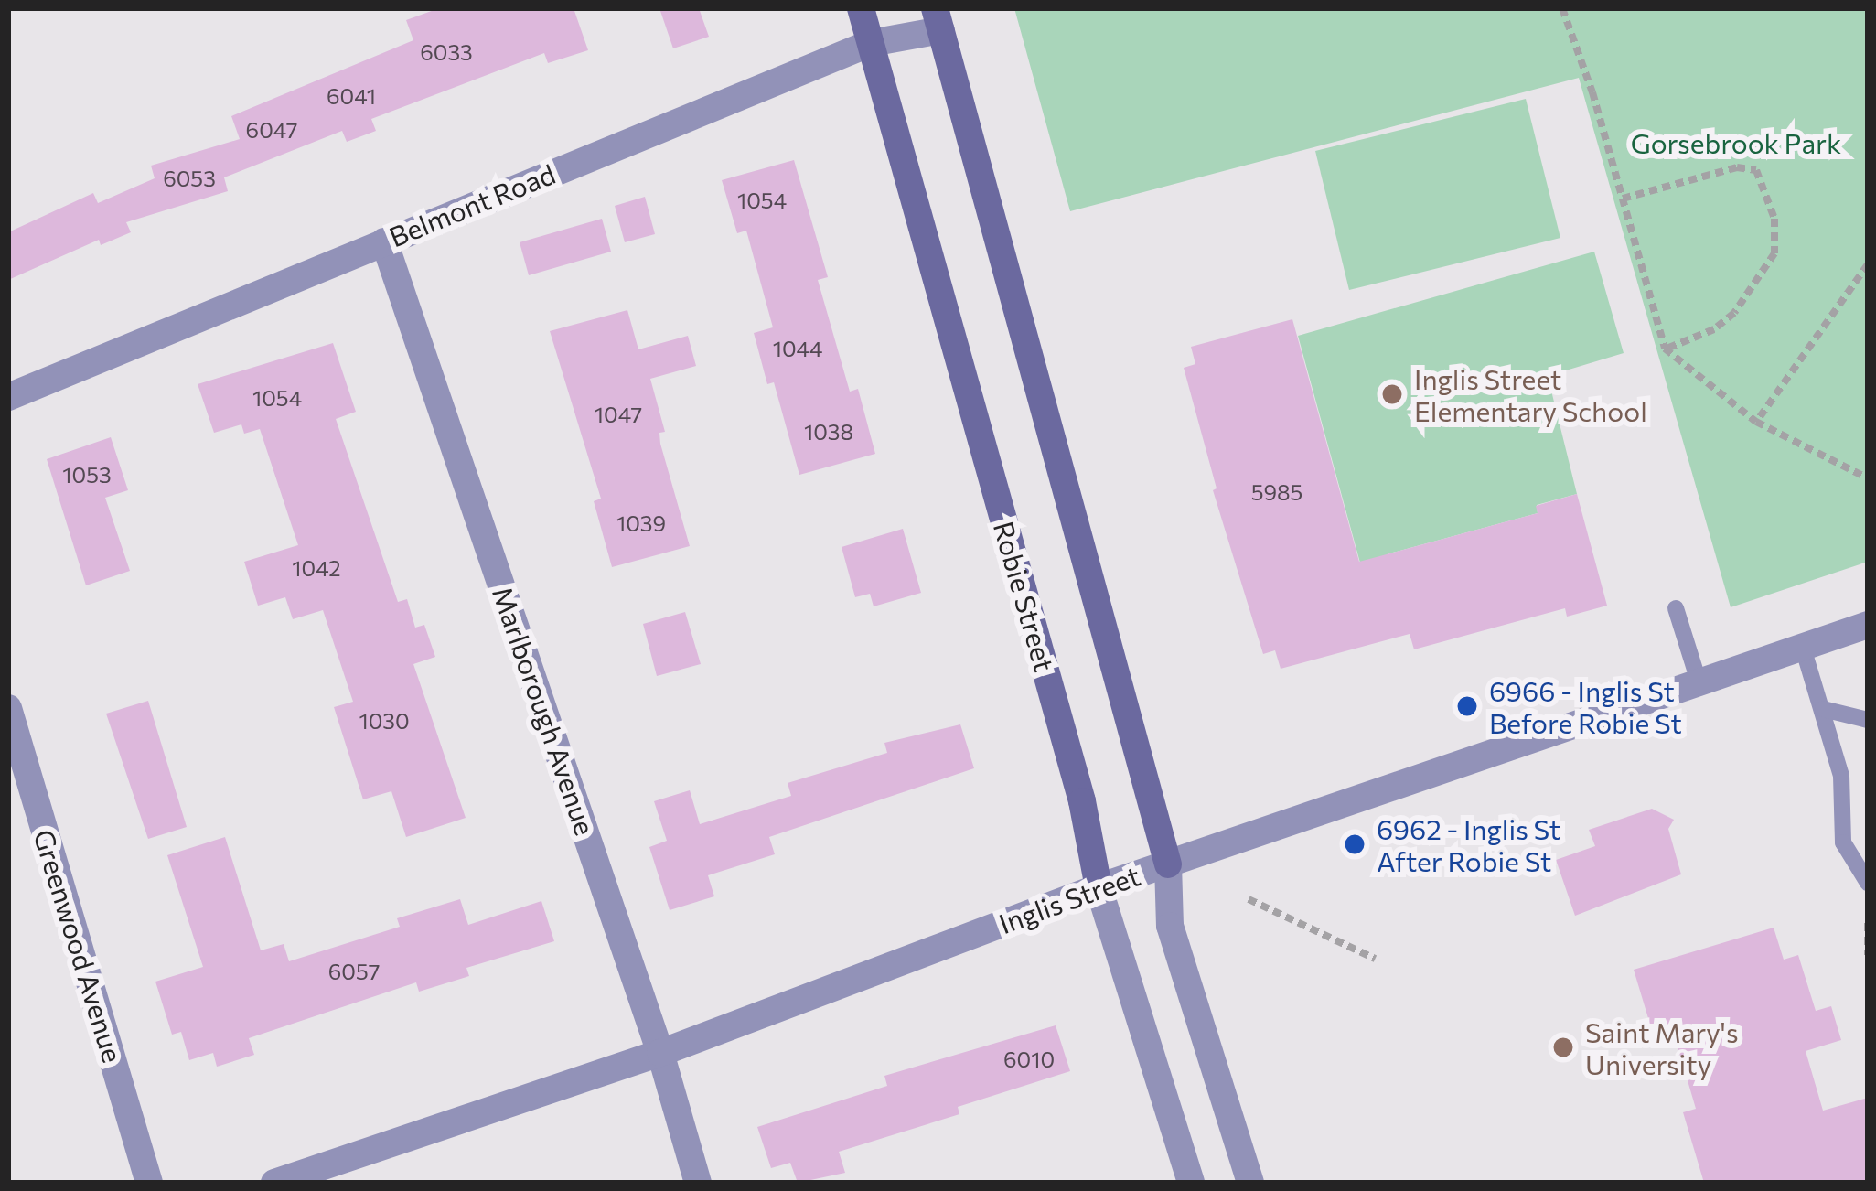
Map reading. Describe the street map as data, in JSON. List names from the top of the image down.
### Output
{
  "streets": {
    "main road": ["Robie Street"],
    "street": [
      "Belmont Road",
      "Marlborough Avenue",
      "Inglis Street",
      "Greenwood Avenue"
    ]
  },
  "crossings": [
    ["Belmont Road", "Robie Street"],
    ["Belmont Road", "Marlborough Avenue"],
    ["Robie Street", "Inglis Street"],
    ["Marlborough Avenue", "Inglis Street"]
  ],
  "parks": ["Gorsebrook Park"],
  "places": [
    "Inglis Street Elementary School",
    "6966 - Inglis St Before Robie St",
    "6962 - Inglis St After Robie St",
    "Saint Mary's University"
  ],
  "house_numbers": [
    "6033",
    "6041",
    "6047",
    "6053",
    "1054",
    "1044",
    "1054",
    "1047",
    "1038",
    "1053",
    "5985",
    "1039",
    "1042",
    "1030",
    "6057",
    "6010"
  ]
}
